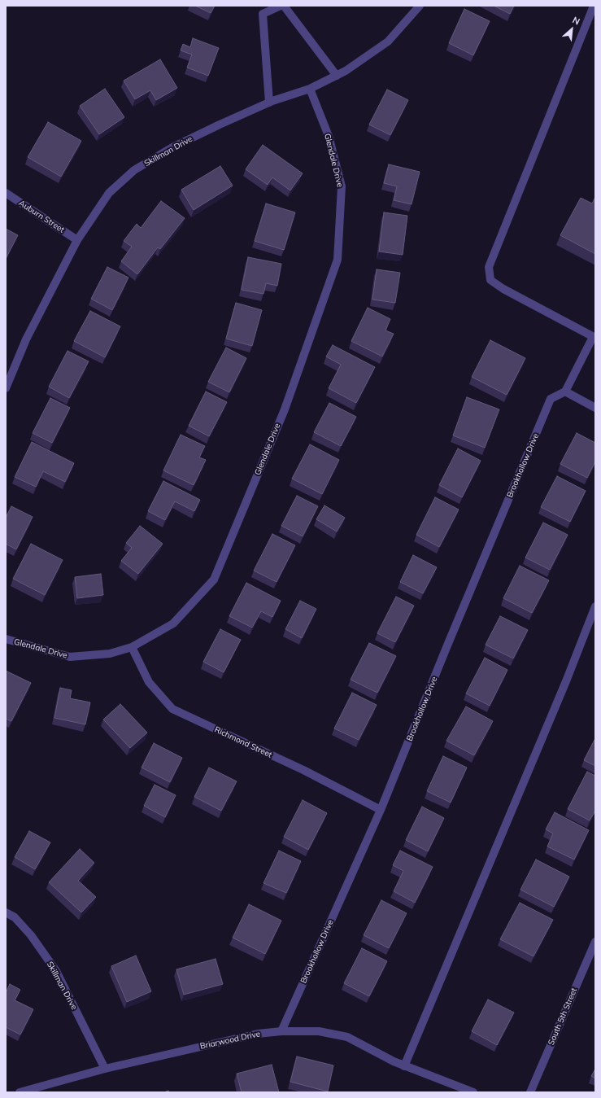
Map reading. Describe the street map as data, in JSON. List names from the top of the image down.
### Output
{
  "streets": {
    "street": [
      "Skillman Drive",
      "Glendale Drive",
      "Auburn Street",
      "Brookhollow Drive",
      "Richmond Street",
      "South 5th Street",
      "Briarwood Drive"
    ]
  },
  "crossings": [
    ["Skillman Drive", "Glendale Drive"],
    ["Skillman Drive", "Auburn Street"],
    ["Skillman Drive", "Briarwood Drive"],
    ["Glendale Drive", "Richmond Street"],
    ["Brookhollow Drive", "Richmond Street"],
    ["Brookhollow Drive", "Briarwood Drive"]
  ],
  "north": "top right"
}
